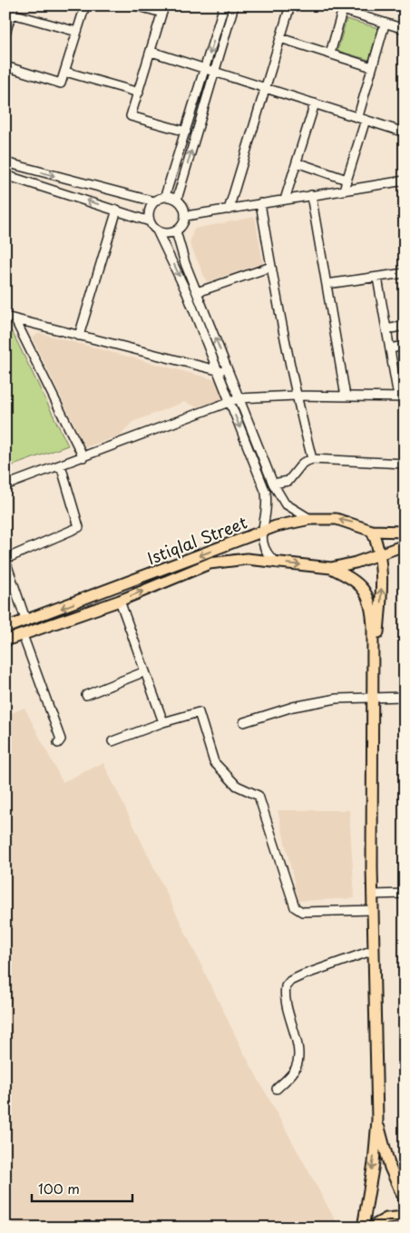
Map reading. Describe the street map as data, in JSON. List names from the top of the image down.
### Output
{
  "streets": {
    "main road": ["Istiqlal Street"]
  },
  "scale_bar": "100 m"
}
